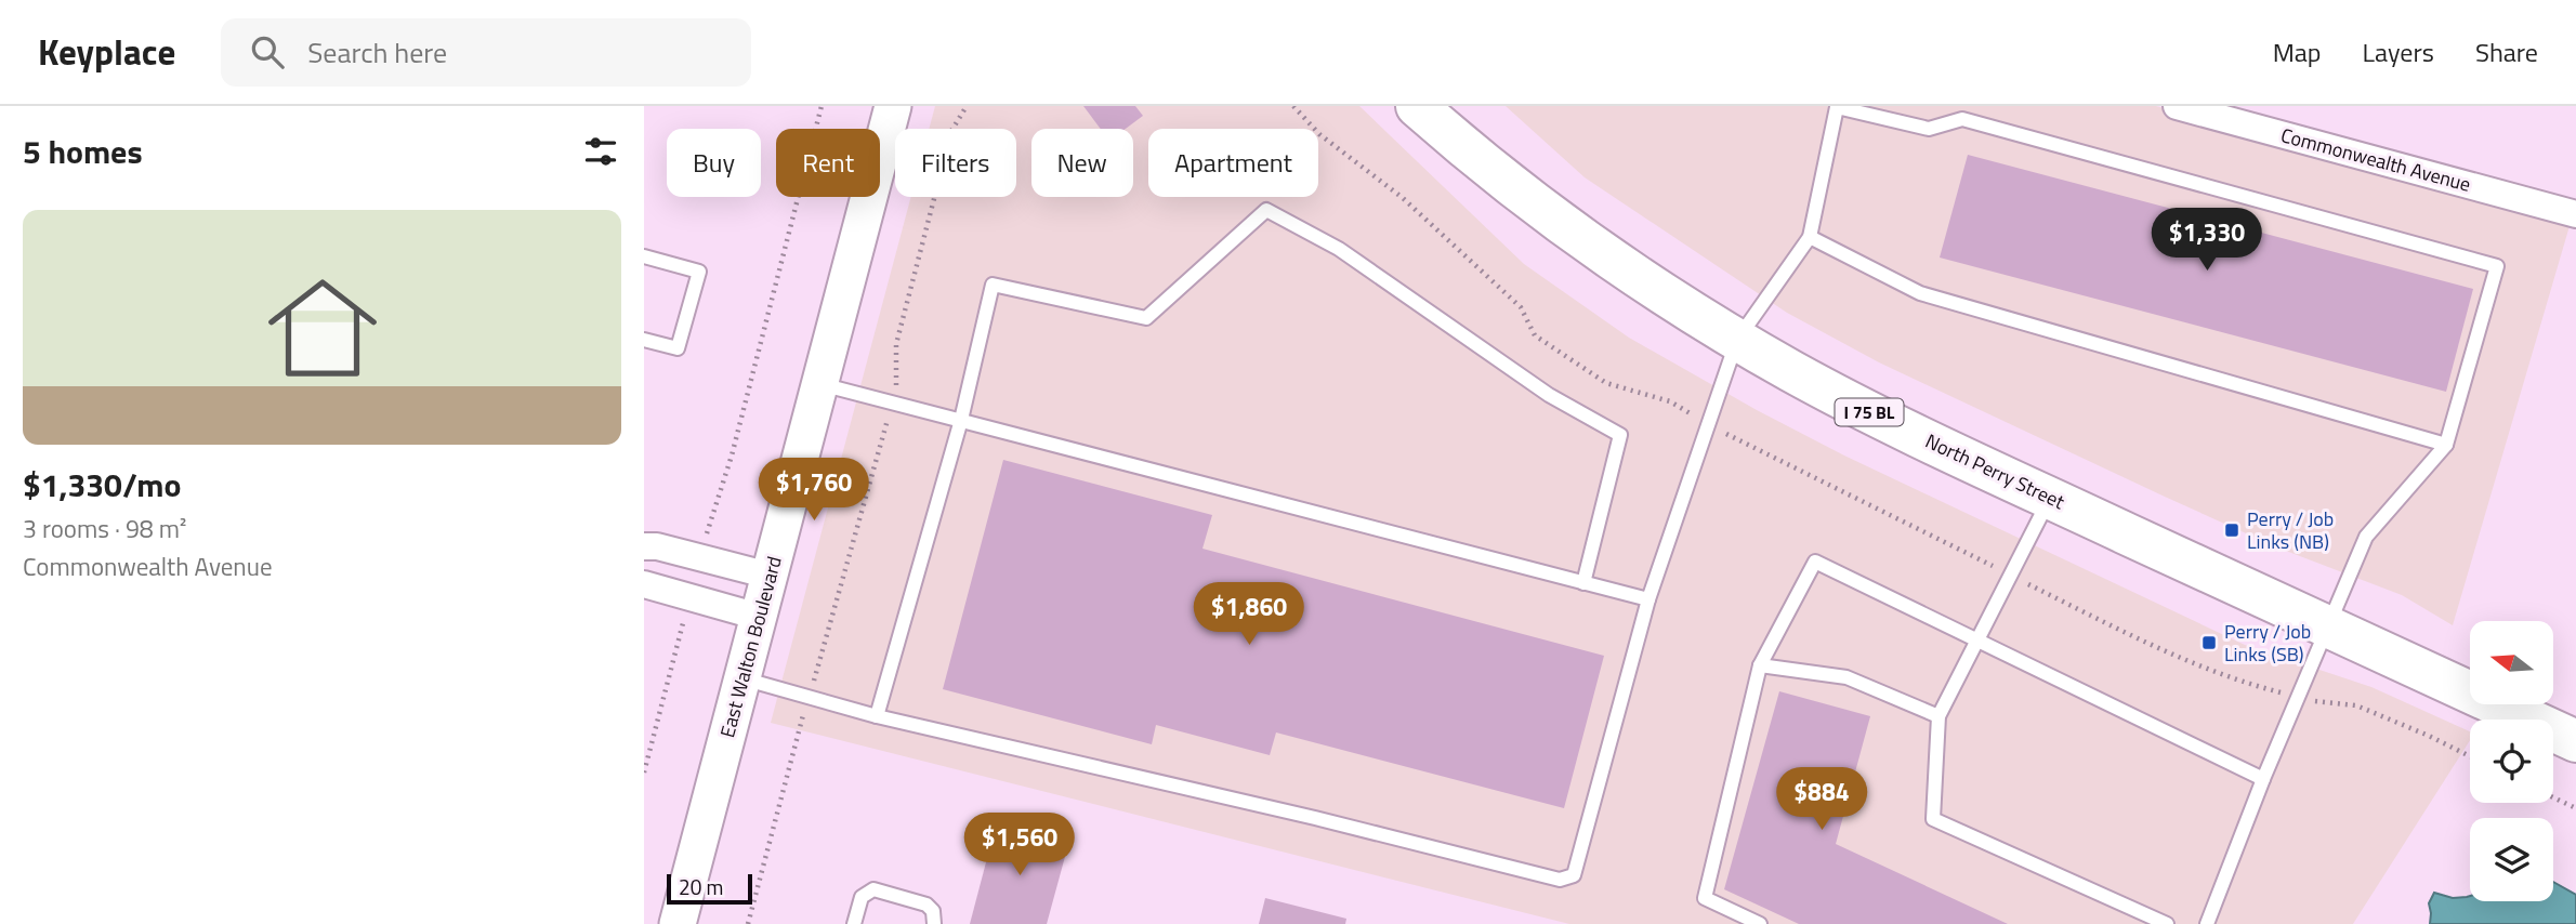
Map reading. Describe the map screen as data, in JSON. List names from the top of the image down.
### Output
{
  "streets": {
    "main road": ["I 75 BL", "North Perry Street", "East Walton Boulevard"],
    "street": ["Commonwealth Avenue"]
  },
  "places": {
    "transit": ["Perry / Job Links (NB)", "Perry / Job Links (SB)"]
  },
  "scale_bar": "20 m",
  "north": "left",
  "page": {
    "header": "Keyplace",
    "search": "Search here",
    "nav": ["Map", "Layers", "Share"],
    "heading": "5 homes",
    "chip": [
      "Buy",
      "Rent",
      "Filters",
      "New",
      "Apartment"
    ],
    "list": [
      {
        "name": "$1,330/mo",
        "note": "3 rooms · 98 m² · Commonwealth Avenue"
      }
    ],
    "price": [
      "$1,330",
      "$1,760",
      "$1,860",
      "$884",
      "$1,560"
    ],
    "scale": "20 m"
  }
}
